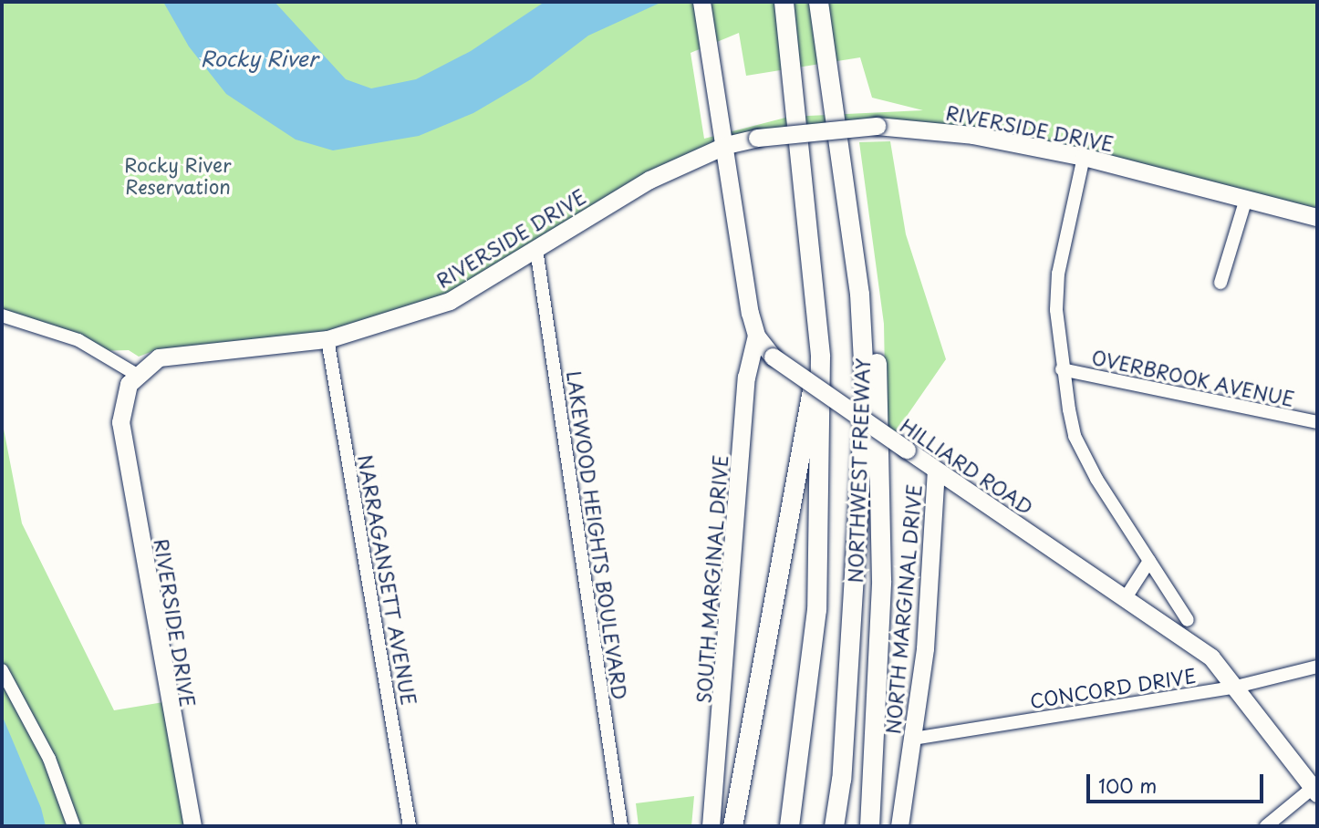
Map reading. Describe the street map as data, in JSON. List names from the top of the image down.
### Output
{
  "streets": {
    "highway": ["NORTHWEST FREEWAY"],
    "main road": [
      "RIVERSIDE DRIVE",
      "HILLIARD ROAD",
      "SOUTH MARGINAL DRIVE",
      "NORTH MARGINAL DRIVE"
    ],
    "street": [
      "OVERBROOK AVENUE",
      "LAKEWOOD HEIGHTS BOULEVARD",
      "NARRAGANSETT AVENUE",
      "CONCORD DRIVE"
    ]
  },
  "crossings": [
    ["RIVERSIDE DRIVE", "HILLIARD ROAD"],
    ["RIVERSIDE DRIVE", "LAKEWOOD HEIGHTS BOULEVARD"],
    ["RIVERSIDE DRIVE", "NARRAGANSETT AVENUE"],
    ["HILLIARD ROAD", "SOUTH MARGINAL DRIVE"],
    ["HILLIARD ROAD", "NORTH MARGINAL DRIVE"],
    ["HILLIARD ROAD", "CONCORD DRIVE"],
    ["NORTH MARGINAL DRIVE", "CONCORD DRIVE"]
  ],
  "water": ["Rocky River"],
  "parks": ["Rocky River Reservation"],
  "scale_bar": "100 m"
}
